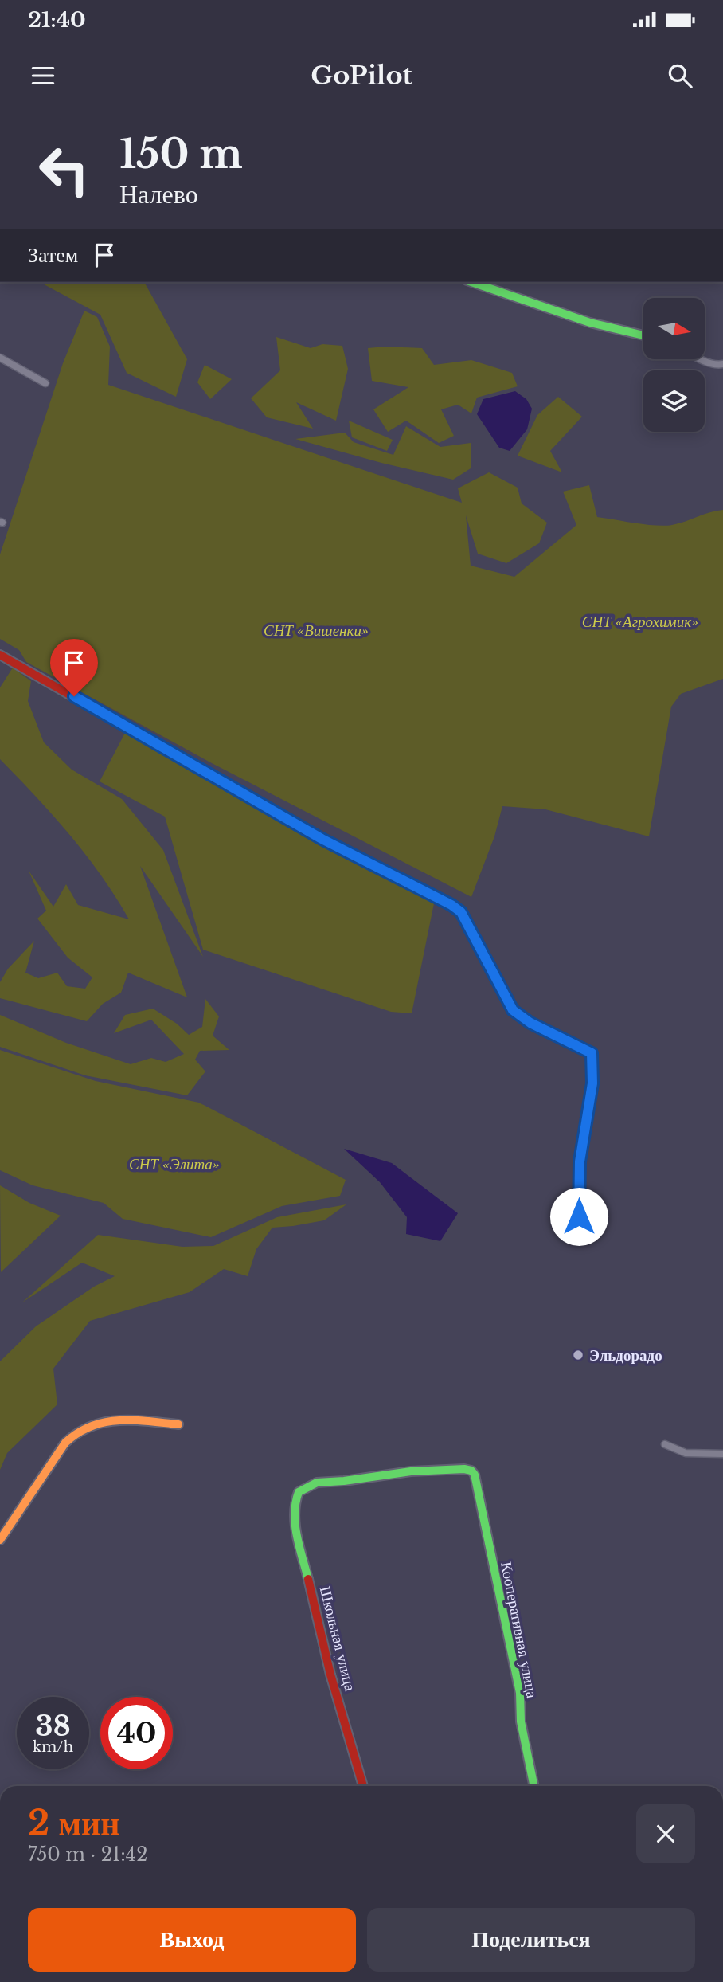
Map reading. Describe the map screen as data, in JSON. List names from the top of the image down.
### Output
{
  "streets": {
    "street": ["Кооперативная улица", "Школьная улица"]
  },
  "crossings": [
    ["Кооперативная улица", "Школьная улица"]
  ],
  "parks": ["СНТ «Агрохимик»", "СНТ «Вишенки»", "СНТ «Элита»"],
  "places": ["Эльдорадо"],
  "north": "right",
  "page": {
    "status": "21:40",
    "header": "GoPilot",
    "turn": ["150 m", "Налево"],
    "then": "Затем",
    "speed": "38 km/h",
    "limit": "40",
    "heading": ["2 мин", "750 m · 21:42"],
    "buttons": ["Выход", "Поделиться"]
  }
}
